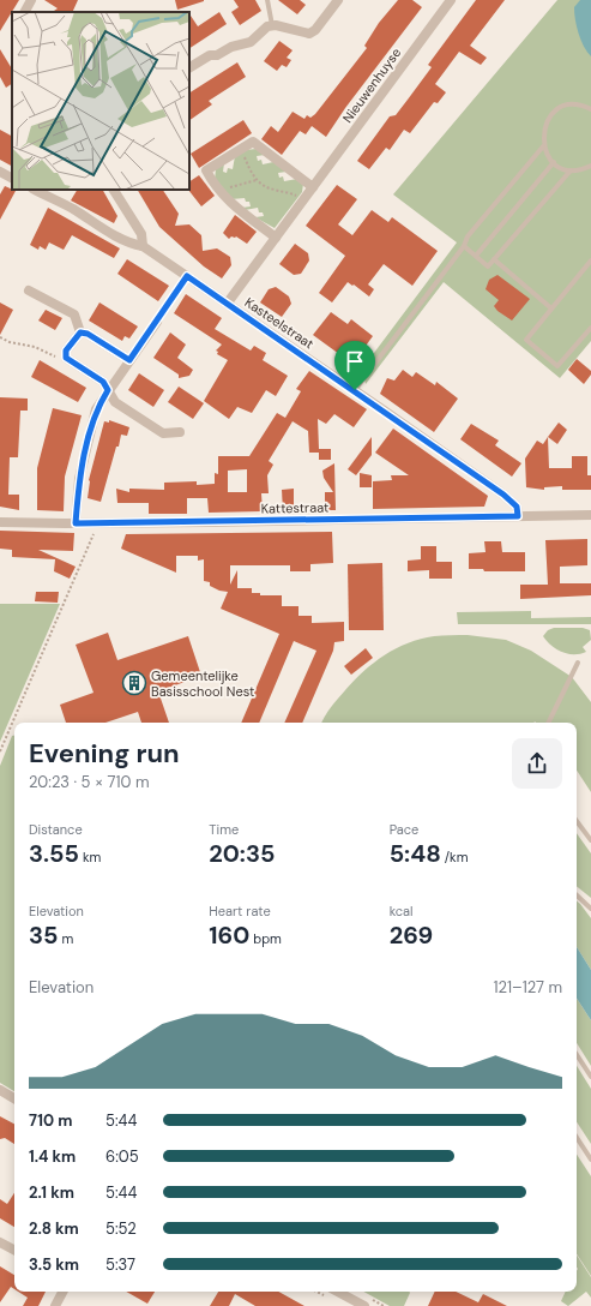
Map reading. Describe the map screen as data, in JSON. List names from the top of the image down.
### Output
{
  "streets": {
    "street": ["Nieuwenhuyse", "Kasteelstraat", "Kattestraat"]
  },
  "crossings": [
    ["Nieuwenhuyse", "Kasteelstraat"],
    ["Kasteelstraat", "Kattestraat"]
  ],
  "places": {
    "building": ["Gemeentelijke Basisschool Nest"]
  },
  "page": {
    "heading": ["Evening run", "20:23 · 5 × 710 m"],
    "stats": [
      ["Distance", "3.55 km"],
      ["Time", "20:35"],
      ["Pace", "5:48 /km"],
      ["Elevation", "35 m"],
      ["Heart rate", "160 bpm"],
      ["kcal", "269"]
    ],
    "chart": ["Elevation", "121–127 m"],
    "list": [
      {
        "name": "710 m",
        "note": "5:44"
      },
      {
        "name": "1.4 km",
        "note": "6:05"
      },
      {
        "name": "2.1 km",
        "note": "5:44"
      },
      {
        "name": "2.8 km",
        "note": "5:52"
      },
      {
        "name": "3.5 km",
        "note": "5:37"
      }
    ]
  }
}
